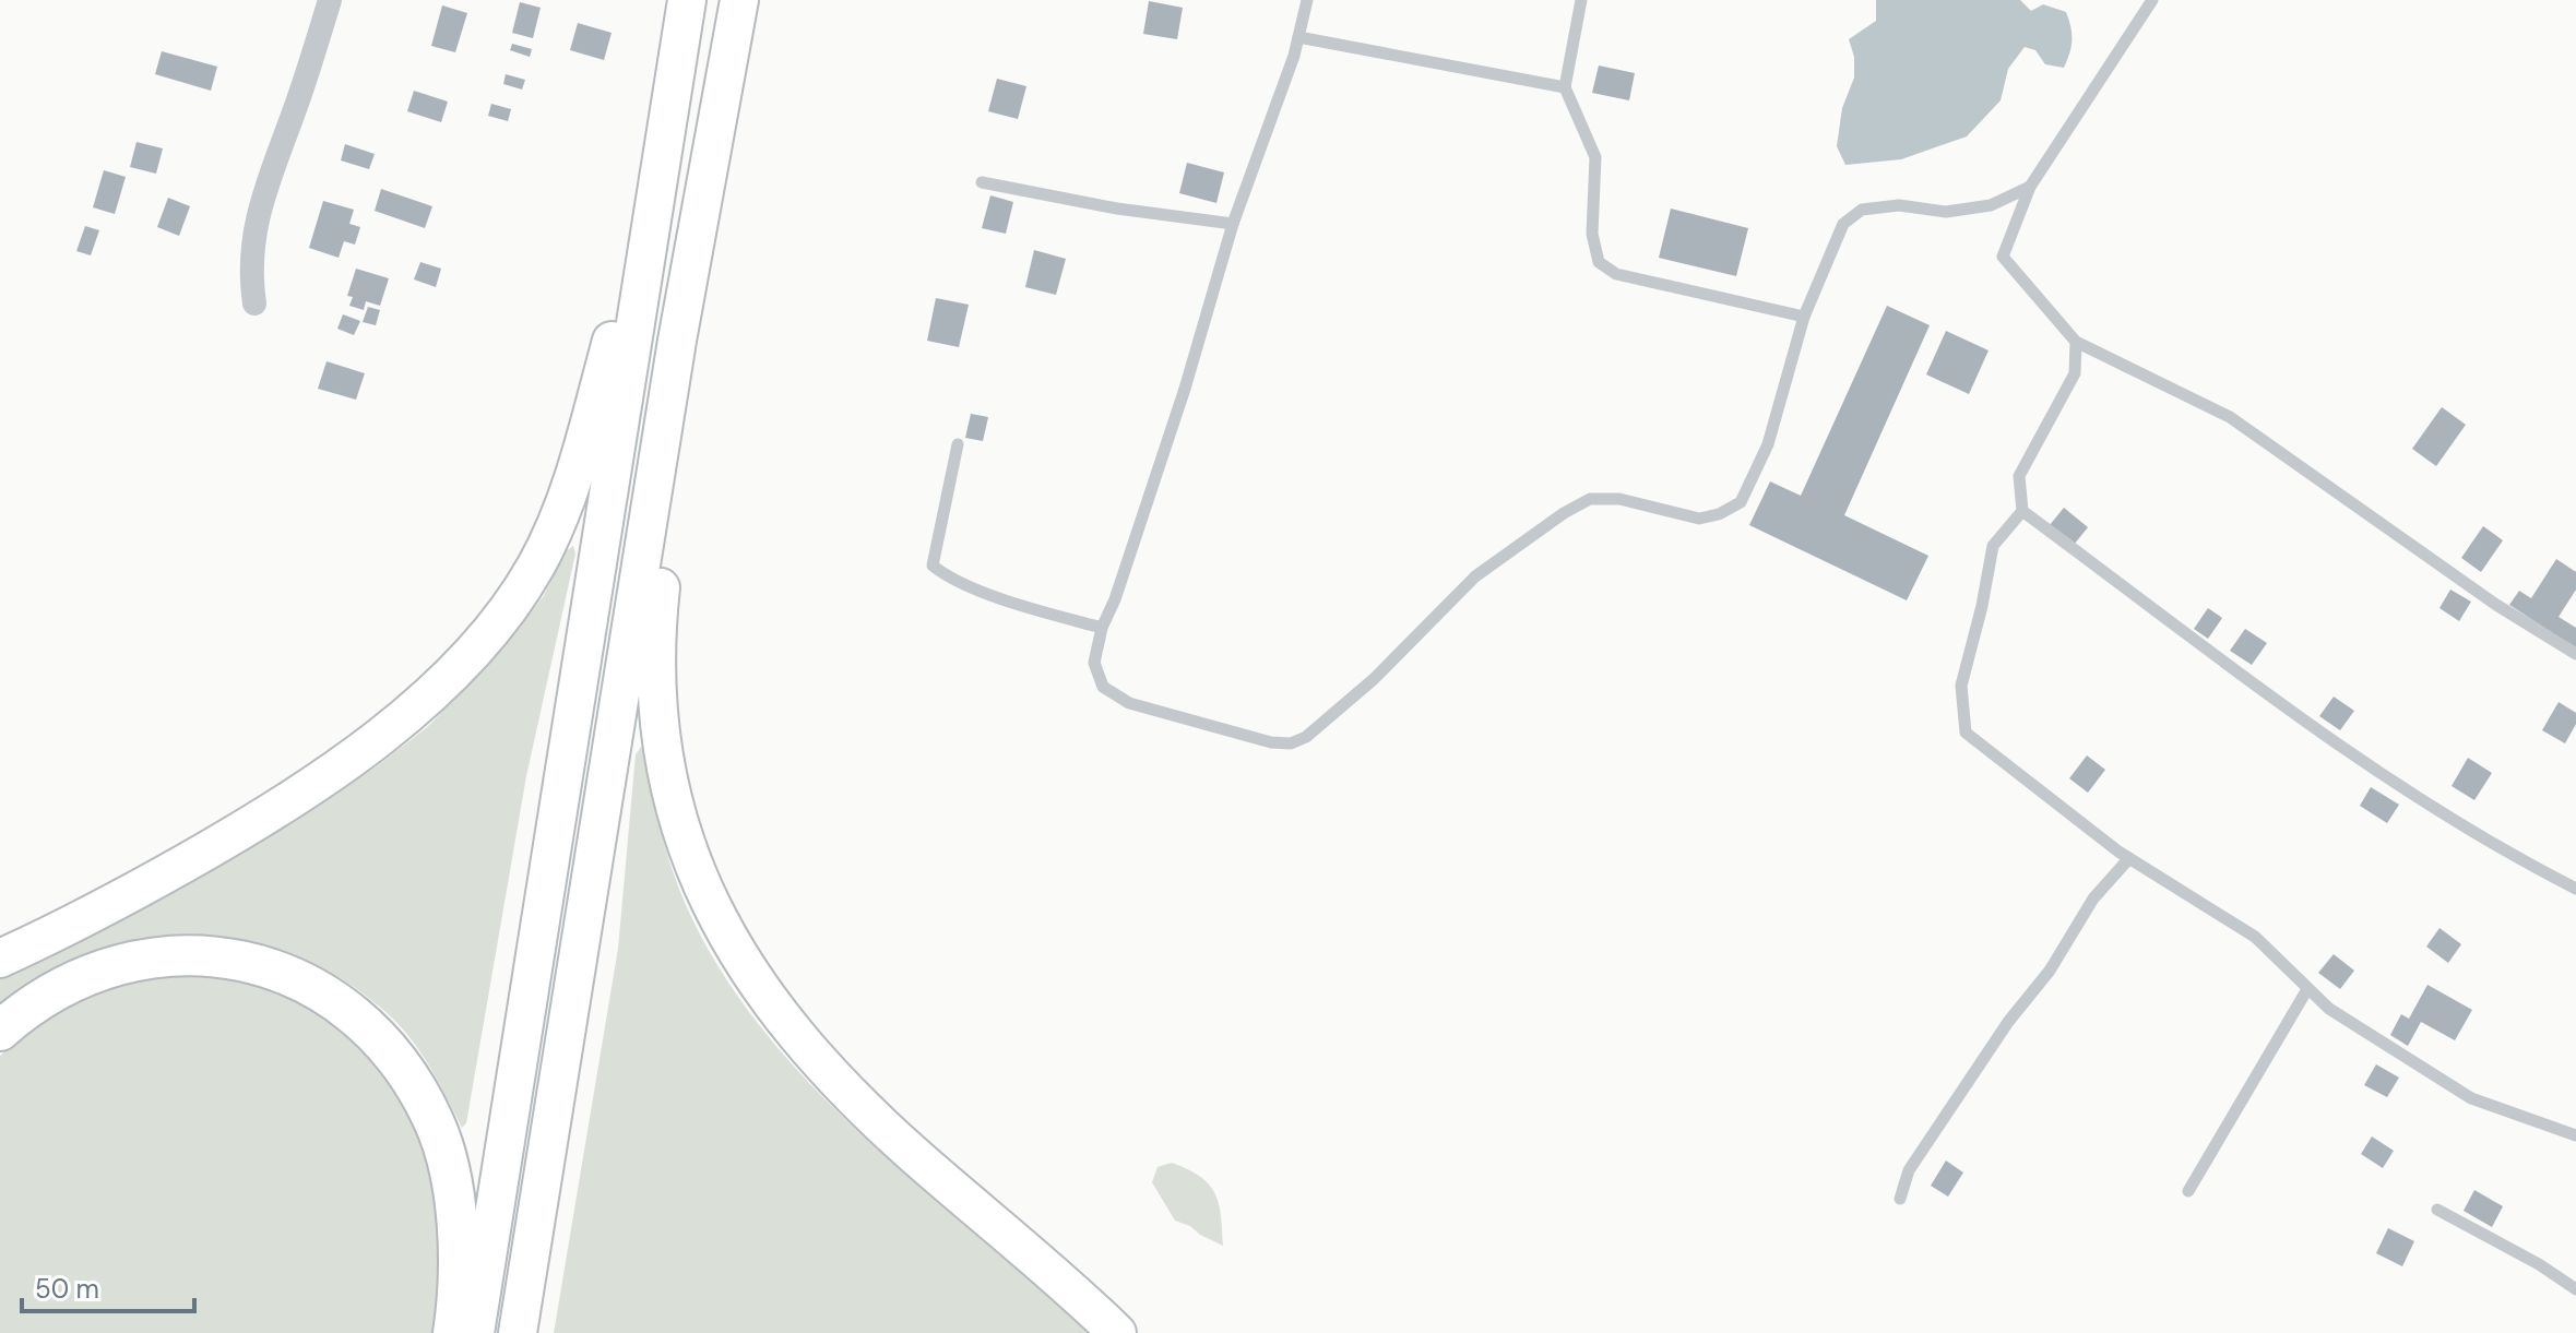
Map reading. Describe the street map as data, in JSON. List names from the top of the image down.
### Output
{
  "scale_bar": "50 m"
}
